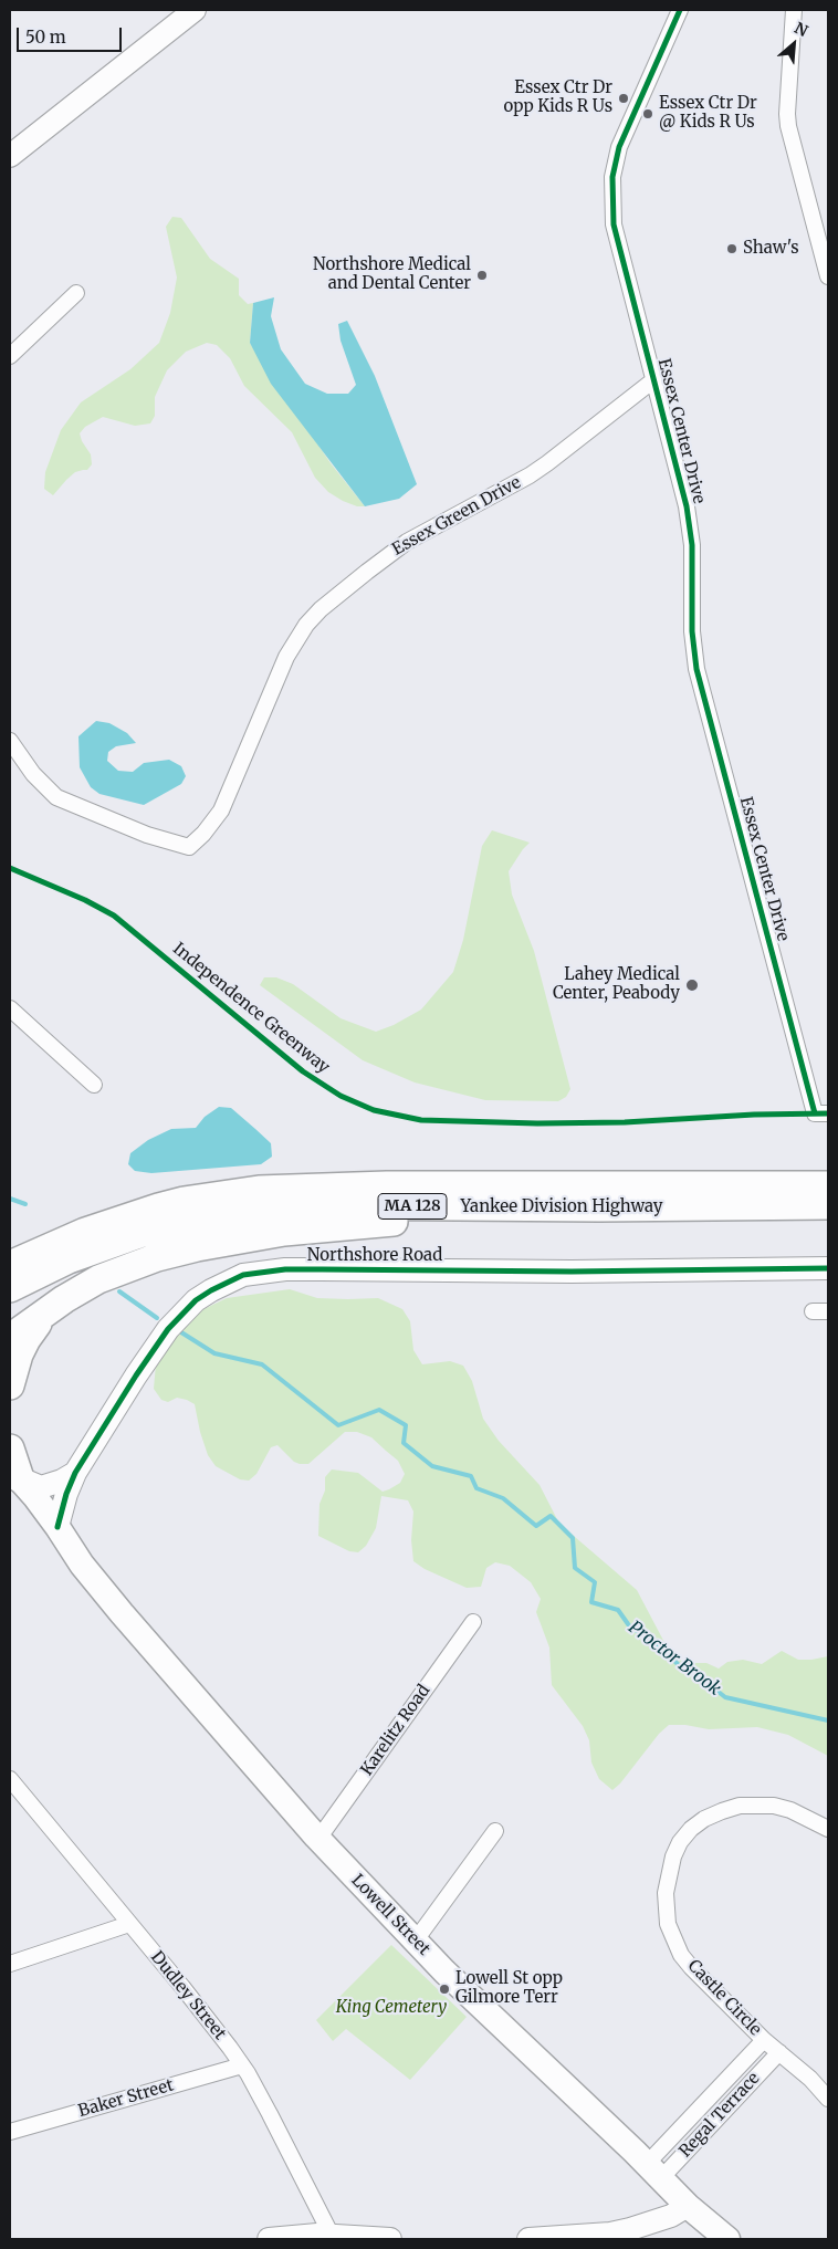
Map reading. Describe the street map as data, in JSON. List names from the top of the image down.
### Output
{
  "streets": {
    "highway": ["MA 128", "Yankee Division Highway"],
    "main road": ["Lowell Street"],
    "street": [
      "Essex Center Drive",
      "Essex Green Drive",
      "Northshore Road",
      "Karelitz Road",
      "Dudley Street",
      "Castle Circle",
      "Baker Street",
      "Regal Terrace"
    ],
    "cycle path": ["Independence Greenway"]
  },
  "crossings": [
    ["Essex Center Drive", "Essex Green Drive"],
    ["Northshore Road", "Lowell Street"],
    ["Karelitz Road", "Lowell Street"],
    ["Lowell Street", "Regal Terrace"],
    ["Dudley Street", "Baker Street"],
    ["Castle Circle", "Regal Terrace"]
  ],
  "water": ["Proctor Brook"],
  "parks": ["King Cemetery"],
  "places": [
    "Essex Ctr Dr opp Kids R Us",
    "Essex Ctr Dr @ Kids R Us",
    "Shaw's",
    "Northshore Medical and Dental Center",
    "Lahey Medical Center, Peabody",
    "Lowell St opp Gilmore Terr"
  ],
  "scale_bar": "50 m",
  "north": "top right"
}
